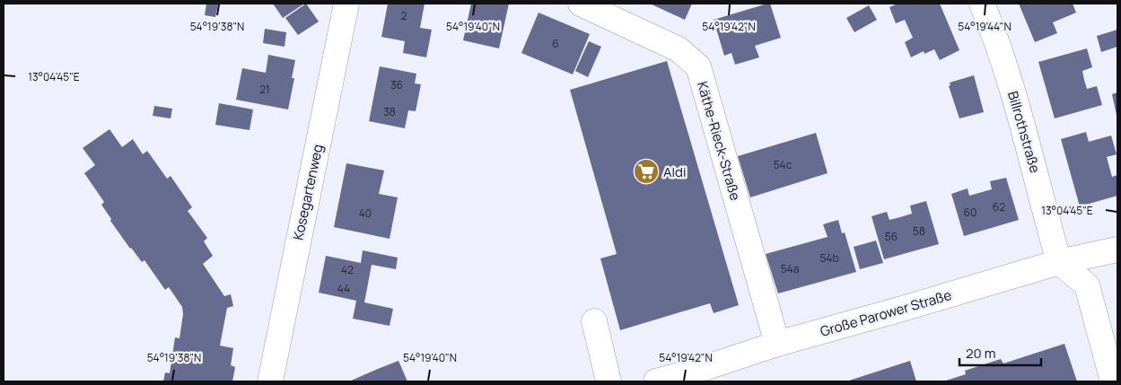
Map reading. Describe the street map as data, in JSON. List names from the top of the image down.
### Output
{
  "streets": {
    "street": [
      "Billrothstraße",
      "Käthe-Rieck-Straße",
      "Kosegartenweg",
      "Große Parower Straße"
    ]
  },
  "crossings": [
    ["Billrothstraße", "Große Parower Straße"],
    ["Käthe-Rieck-Straße", "Große Parower Straße"]
  ],
  "places": {
    "supermarket": ["Aldi"]
  },
  "house_numbers": [
    "2",
    "6",
    "36",
    "21",
    "38",
    "54c",
    "62",
    "60",
    "40",
    "58",
    "56",
    "54b",
    "54a",
    "42",
    "44"
  ],
  "scale_bar": "20 m",
  "coordinates": [
    "54°19'38\"N",
    "54°19'40\"N",
    "54°19'42\"N",
    "54°19'44\"N",
    "13°04'45\"E"
  ]
}
